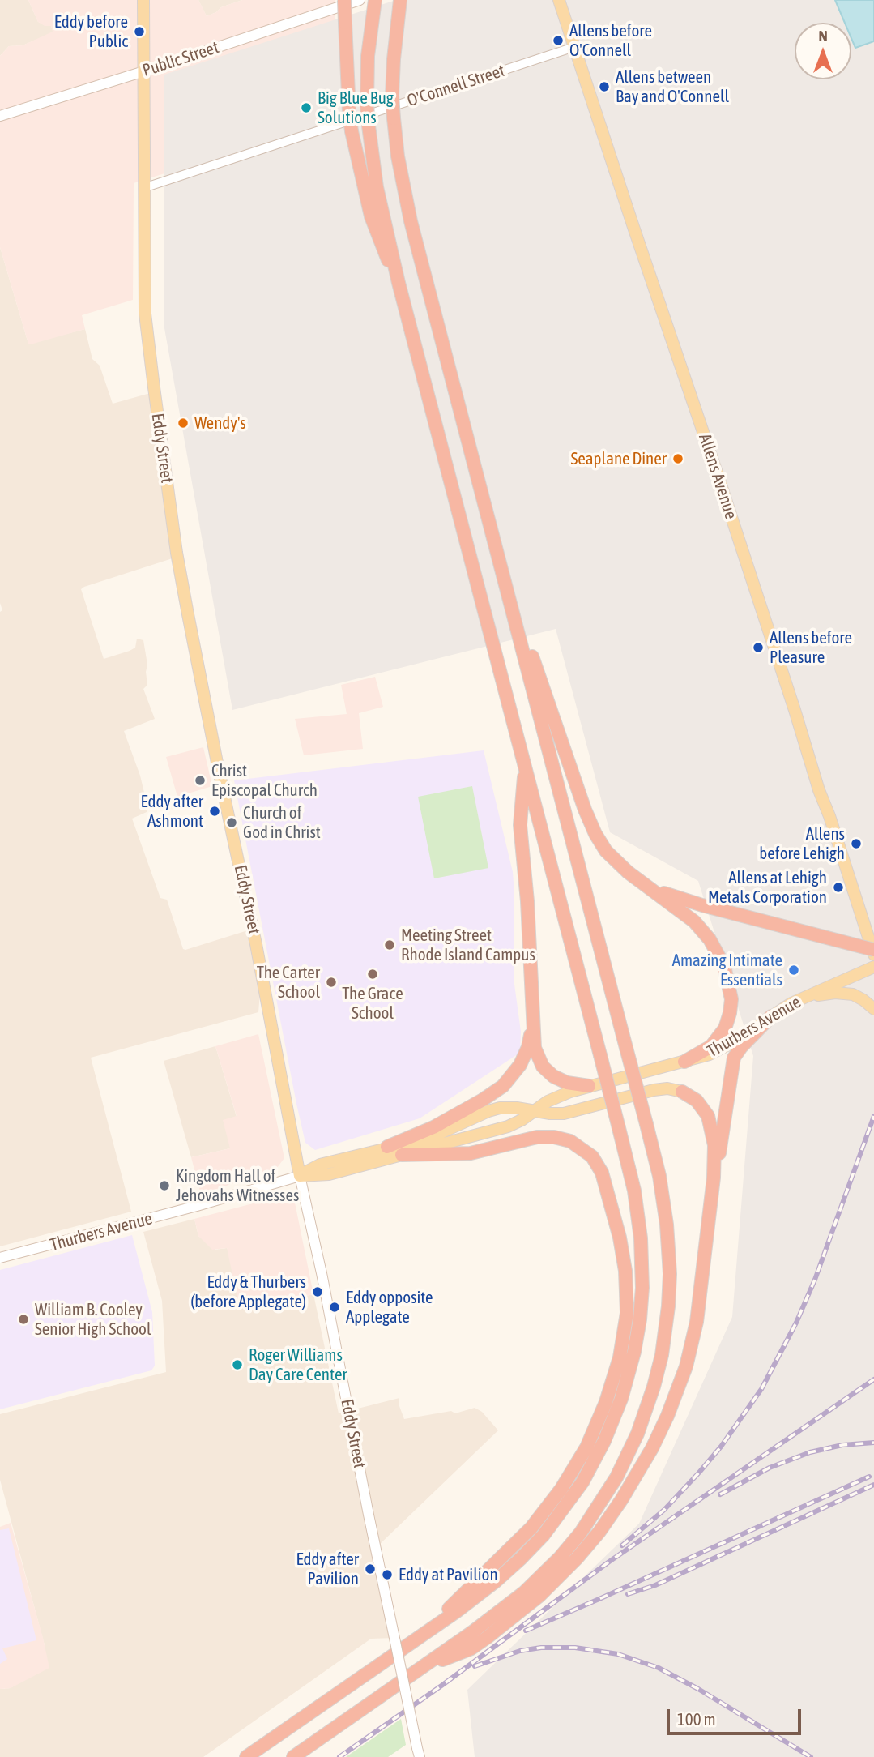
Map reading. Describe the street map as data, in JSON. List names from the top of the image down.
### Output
{
  "streets": {
    "main road": [
      "Public Street",
      "Eddy Street",
      "Allens Avenue",
      "Thurbers Avenue"
    ],
    "street": ["O'Connell Street"]
  },
  "crossings": [
    ["Public Street", "Eddy Street"],
    ["O'Connell Street", "Eddy Street"],
    ["O'Connell Street", "Allens Avenue"],
    ["Eddy Street", "Thurbers Avenue"]
  ],
  "places": [
    "Eddy before Public",
    "Allens before O'Connell",
    "Allens between Bay and O'Connell",
    "Big Blue Bug Solutions",
    "Wendy's",
    "Seaplane Diner",
    "Allens before Pleasure",
    "Christ Episcopal Church",
    "Eddy after Ashmont",
    "Church of God in Christ",
    "Allens before Lehigh",
    "Allens at Lehigh Metals Corporation",
    "Meeting Street Rhode Island Campus",
    "Amazing Intimate Essentials",
    "The Grace School",
    "The Carter School",
    "Kingdom Hall of Jehovahs Witnesses",
    "Eddy & Thurbers (before Applegate)",
    "Eddy opposite Applegate",
    "William B. Cooley Senior High School",
    "Roger Williams Day Care Center",
    "Eddy after Pavilion",
    "Eddy at Pavilion"
  ],
  "scale_bar": "100 m",
  "north": "top"
}
